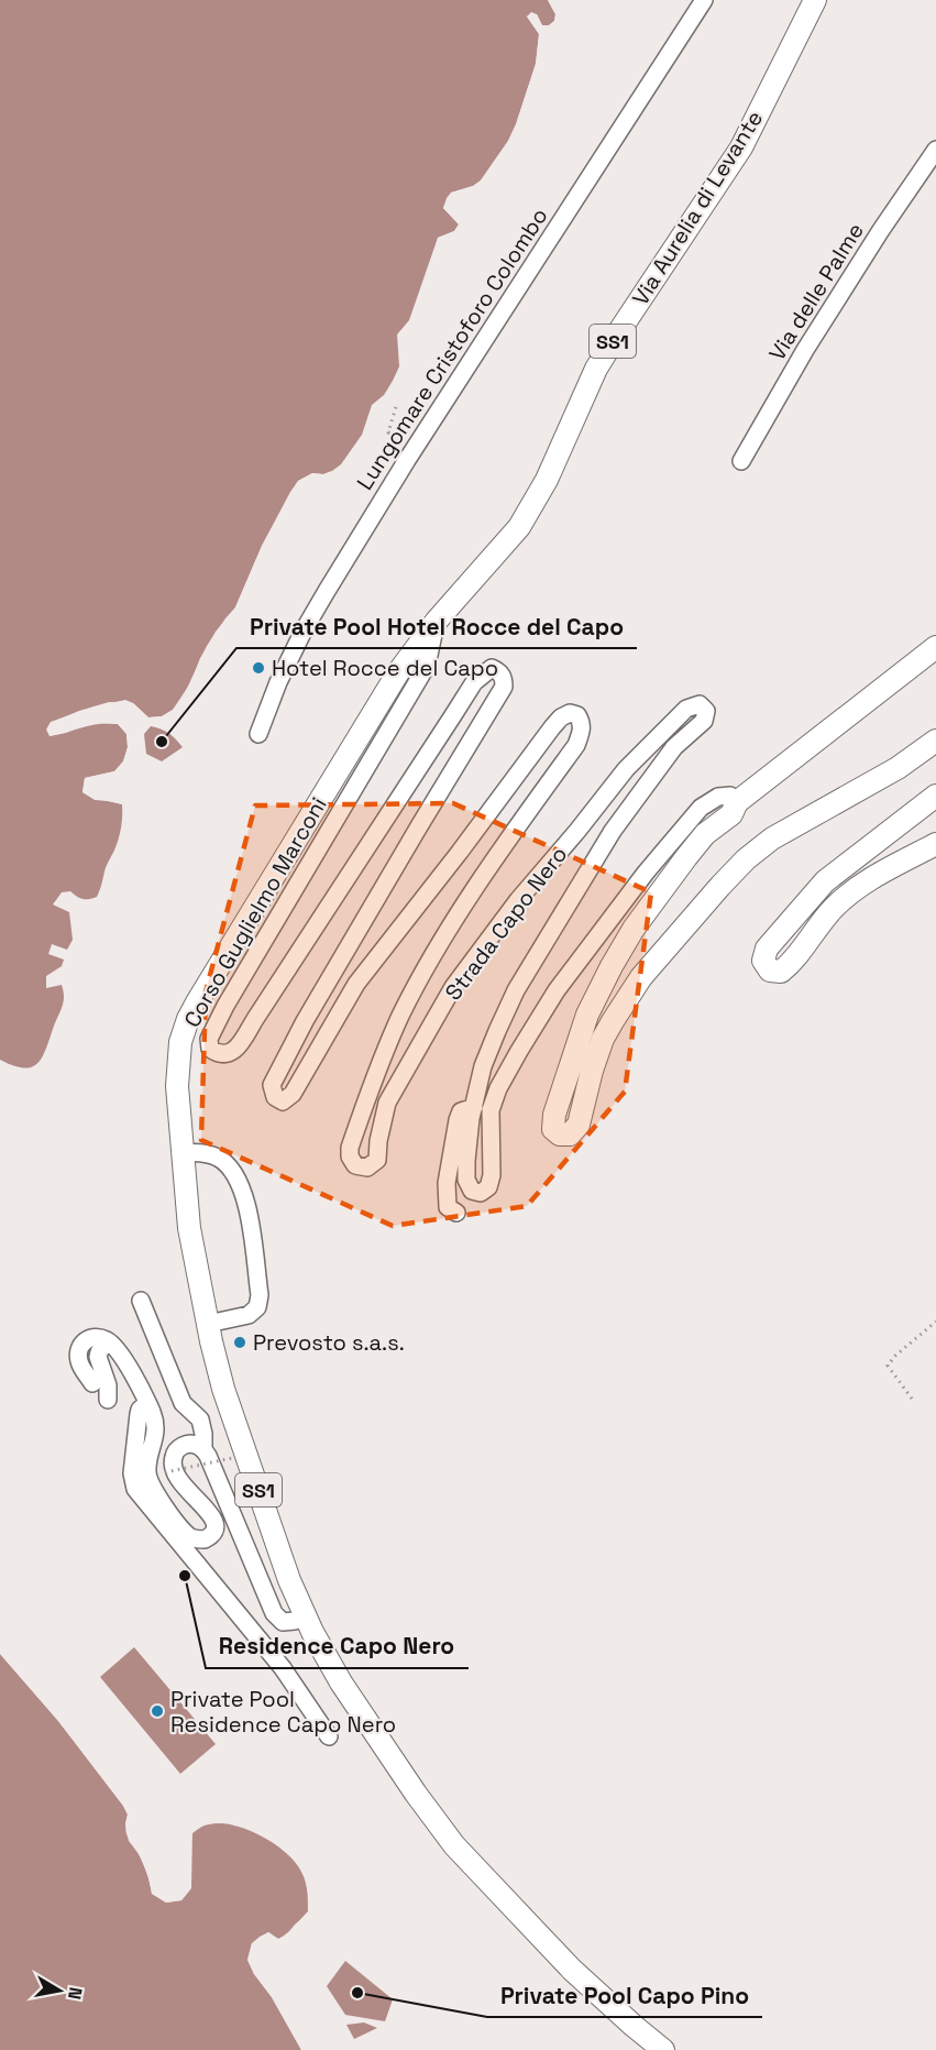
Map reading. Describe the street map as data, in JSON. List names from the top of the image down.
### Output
{
  "streets": {
    "main road": ["Via Aurelia di Levante", "SS1", "Corso Guglielmo Marconi"],
    "street": ["Via delle Palme", "Lungomare Cristoforo Colombo", "Strada Capo Nero"]
  },
  "crossings": [
    ["Via Aurelia di Levante", "Corso Guglielmo Marconi"],
    ["Via Aurelia di Levante", "Strada Capo Nero"]
  ],
  "places": [
    "Hotel Rocce del Capo",
    "Private Pool Hotel Rocce del Capo",
    "Prevosto s.a.s.",
    "Residence Capo Nero",
    "Private Pool Residence Capo Nero",
    "Private Pool Capo Pino"
  ],
  "north": "right"
}
